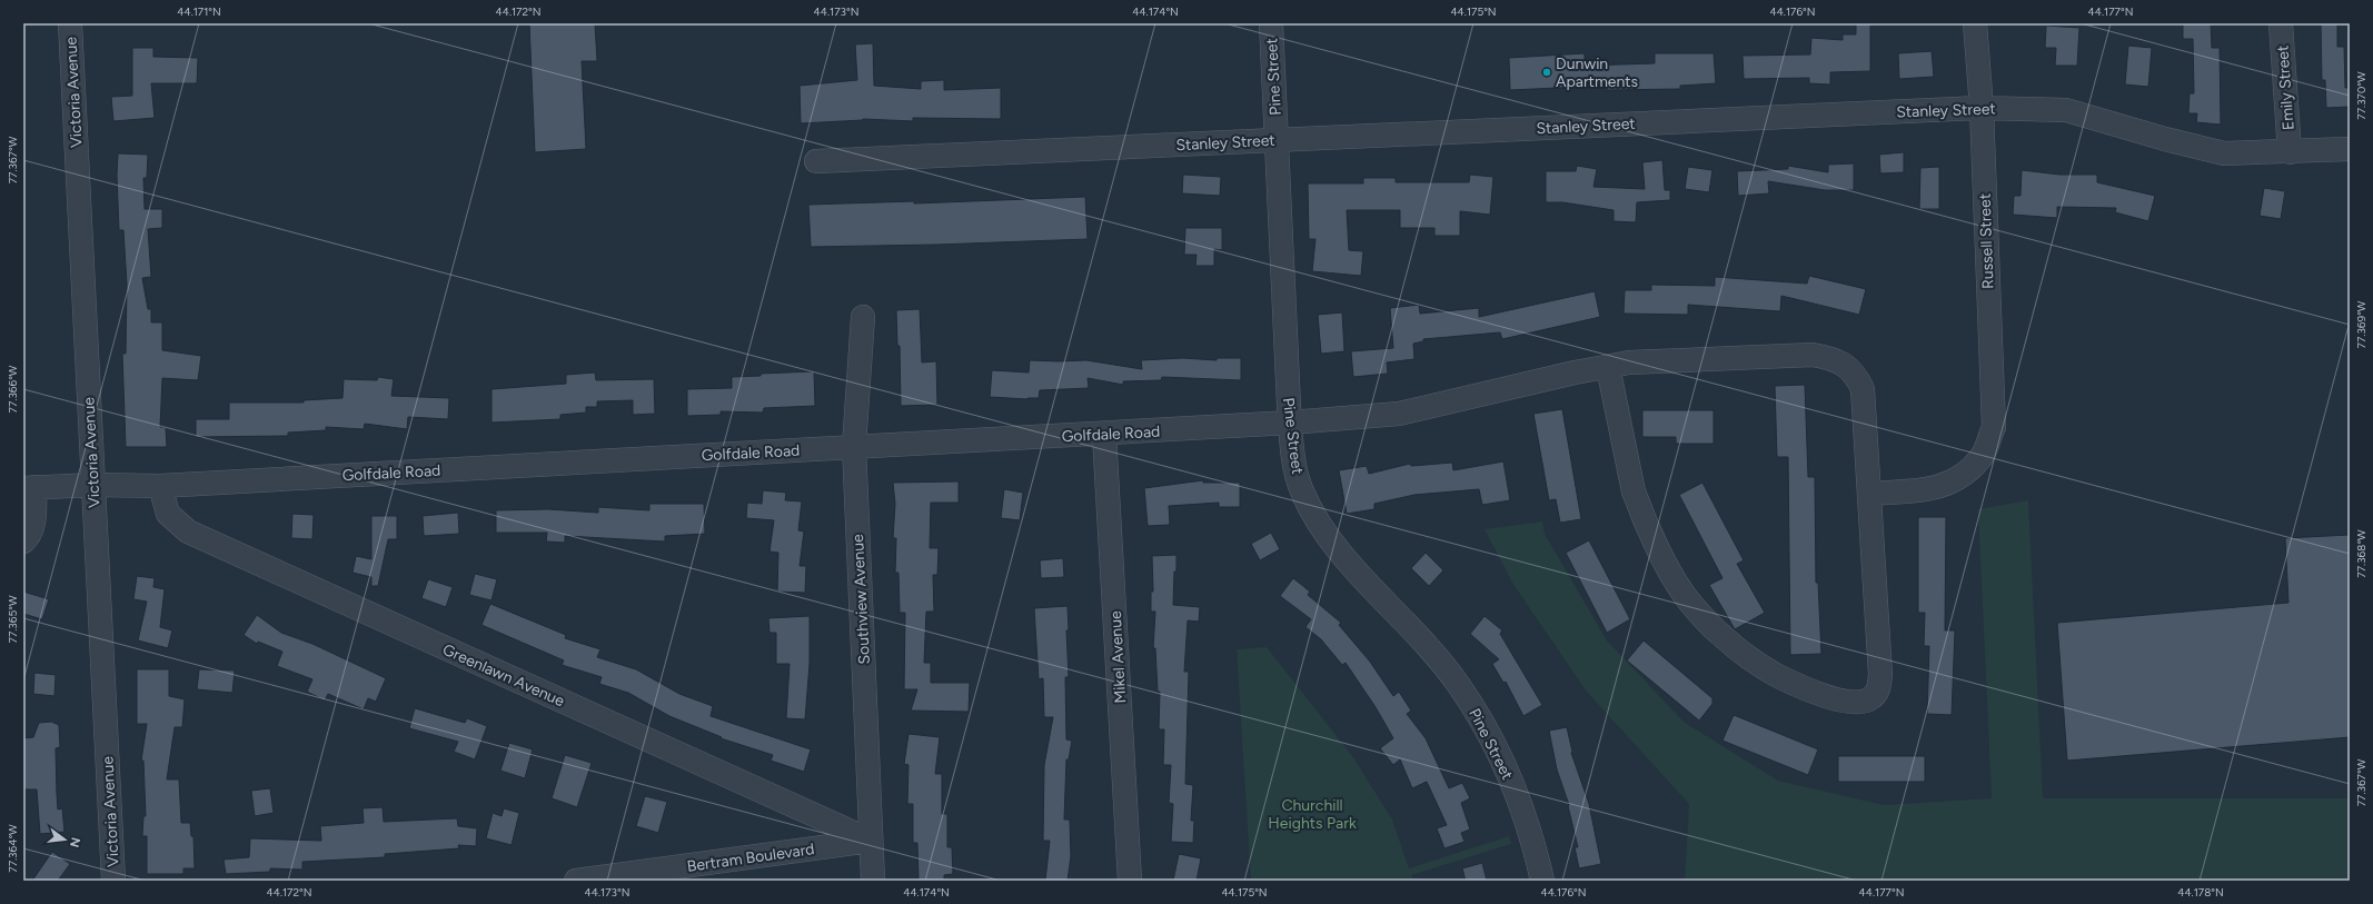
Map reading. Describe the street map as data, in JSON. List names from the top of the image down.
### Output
{
  "streets": {
    "street": [
      "Pine Street",
      "Emily Street",
      "Victoria Avenue",
      "Stanley Street",
      "Russell Street",
      "Golfdale Road",
      "Southview Avenue",
      "Mikel Avenue",
      "Greenlawn Avenue",
      "Bertram Boulevard"
    ]
  },
  "crossings": [
    ["Pine Street", "Stanley Street"],
    ["Pine Street", "Golfdale Road"],
    ["Emily Street", "Stanley Street"],
    ["Victoria Avenue", "Golfdale Road"],
    ["Stanley Street", "Russell Street"],
    ["Russell Street", "Golfdale Road"],
    ["Golfdale Road", "Southview Avenue"],
    ["Golfdale Road", "Mikel Avenue"],
    ["Golfdale Road", "Greenlawn Avenue"],
    ["Southview Avenue", "Greenlawn Avenue"],
    ["Southview Avenue", "Bertram Boulevard"],
    ["Greenlawn Avenue", "Bertram Boulevard"]
  ],
  "parks": ["Churchill Heights Park"],
  "places": ["Dunwin Apartments"],
  "north": "right",
  "coordinates": [
    "44.171°N",
    "44.172°N",
    "44.173°N",
    "44.174°N",
    "44.175°N",
    "44.176°N",
    "44.177°N",
    "77.370°W",
    "77.367°W",
    "77.369°W",
    "77.366°W",
    "77.368°W",
    "77.365°W",
    "77.364°W",
    "44.178°N"
  ]
}
